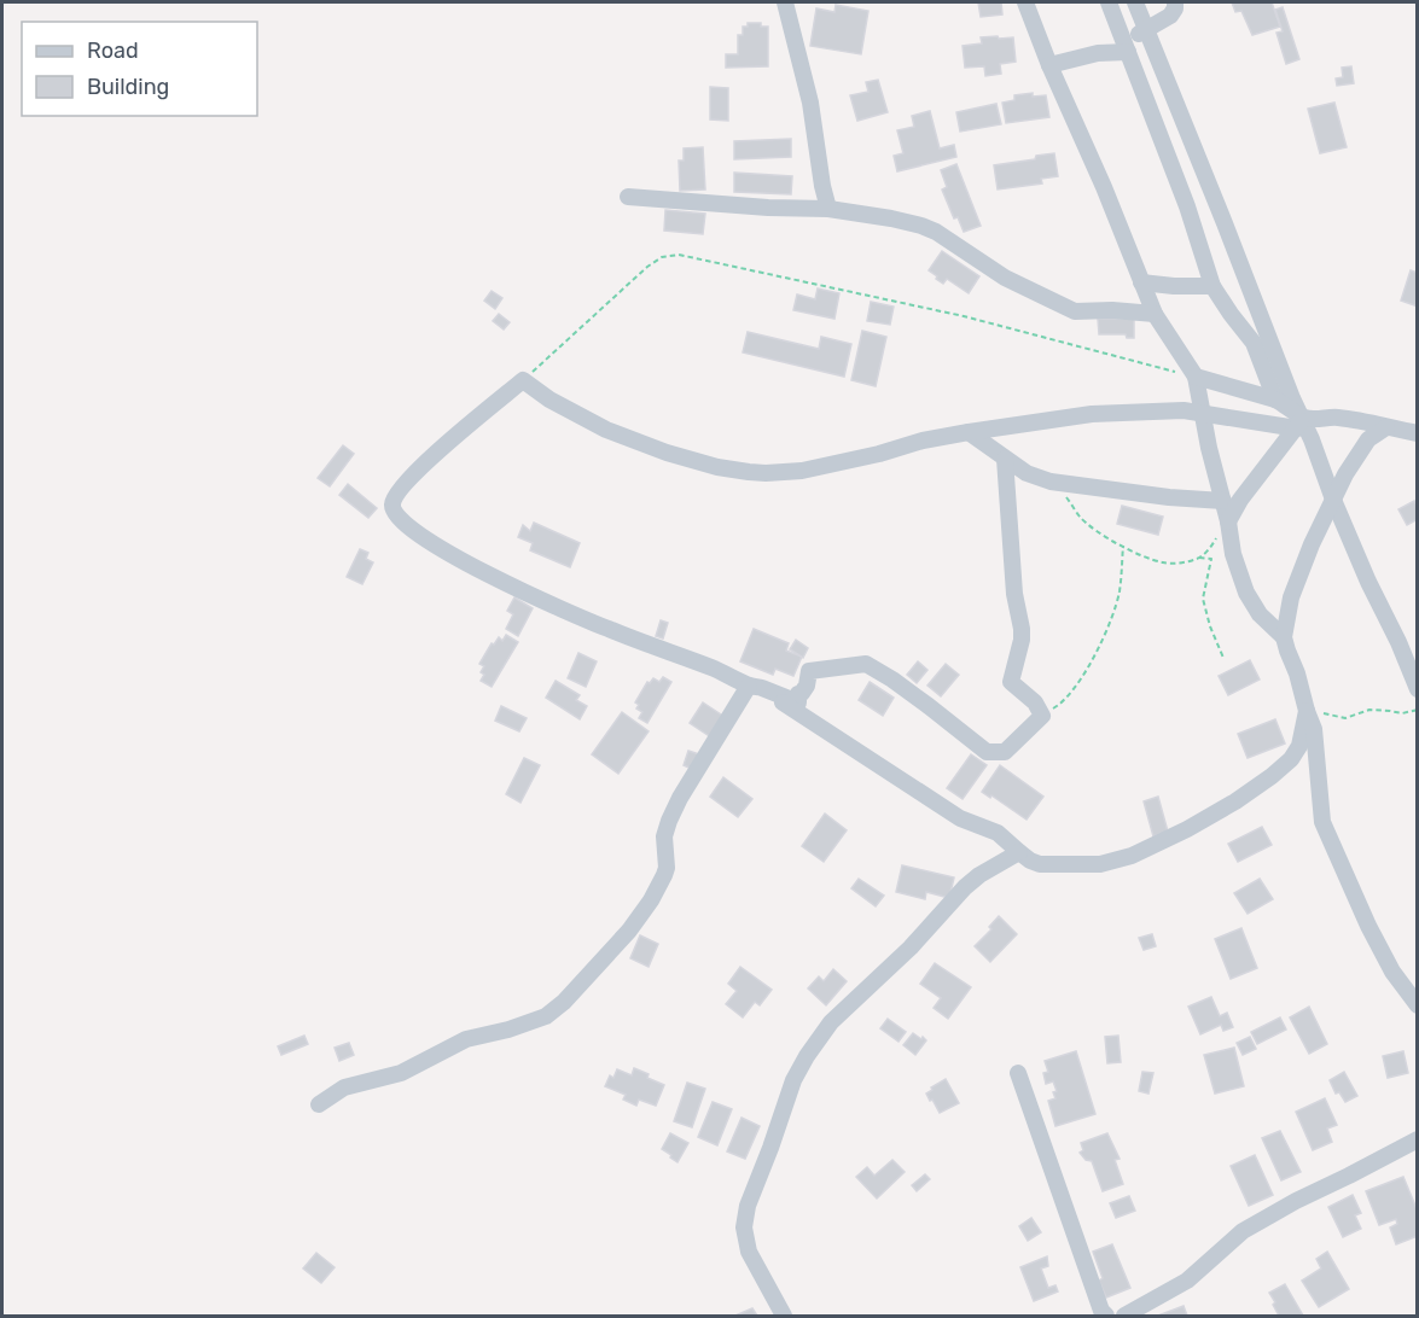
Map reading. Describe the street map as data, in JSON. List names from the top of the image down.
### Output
{
  "legend": ["Road", "Building"]
}
